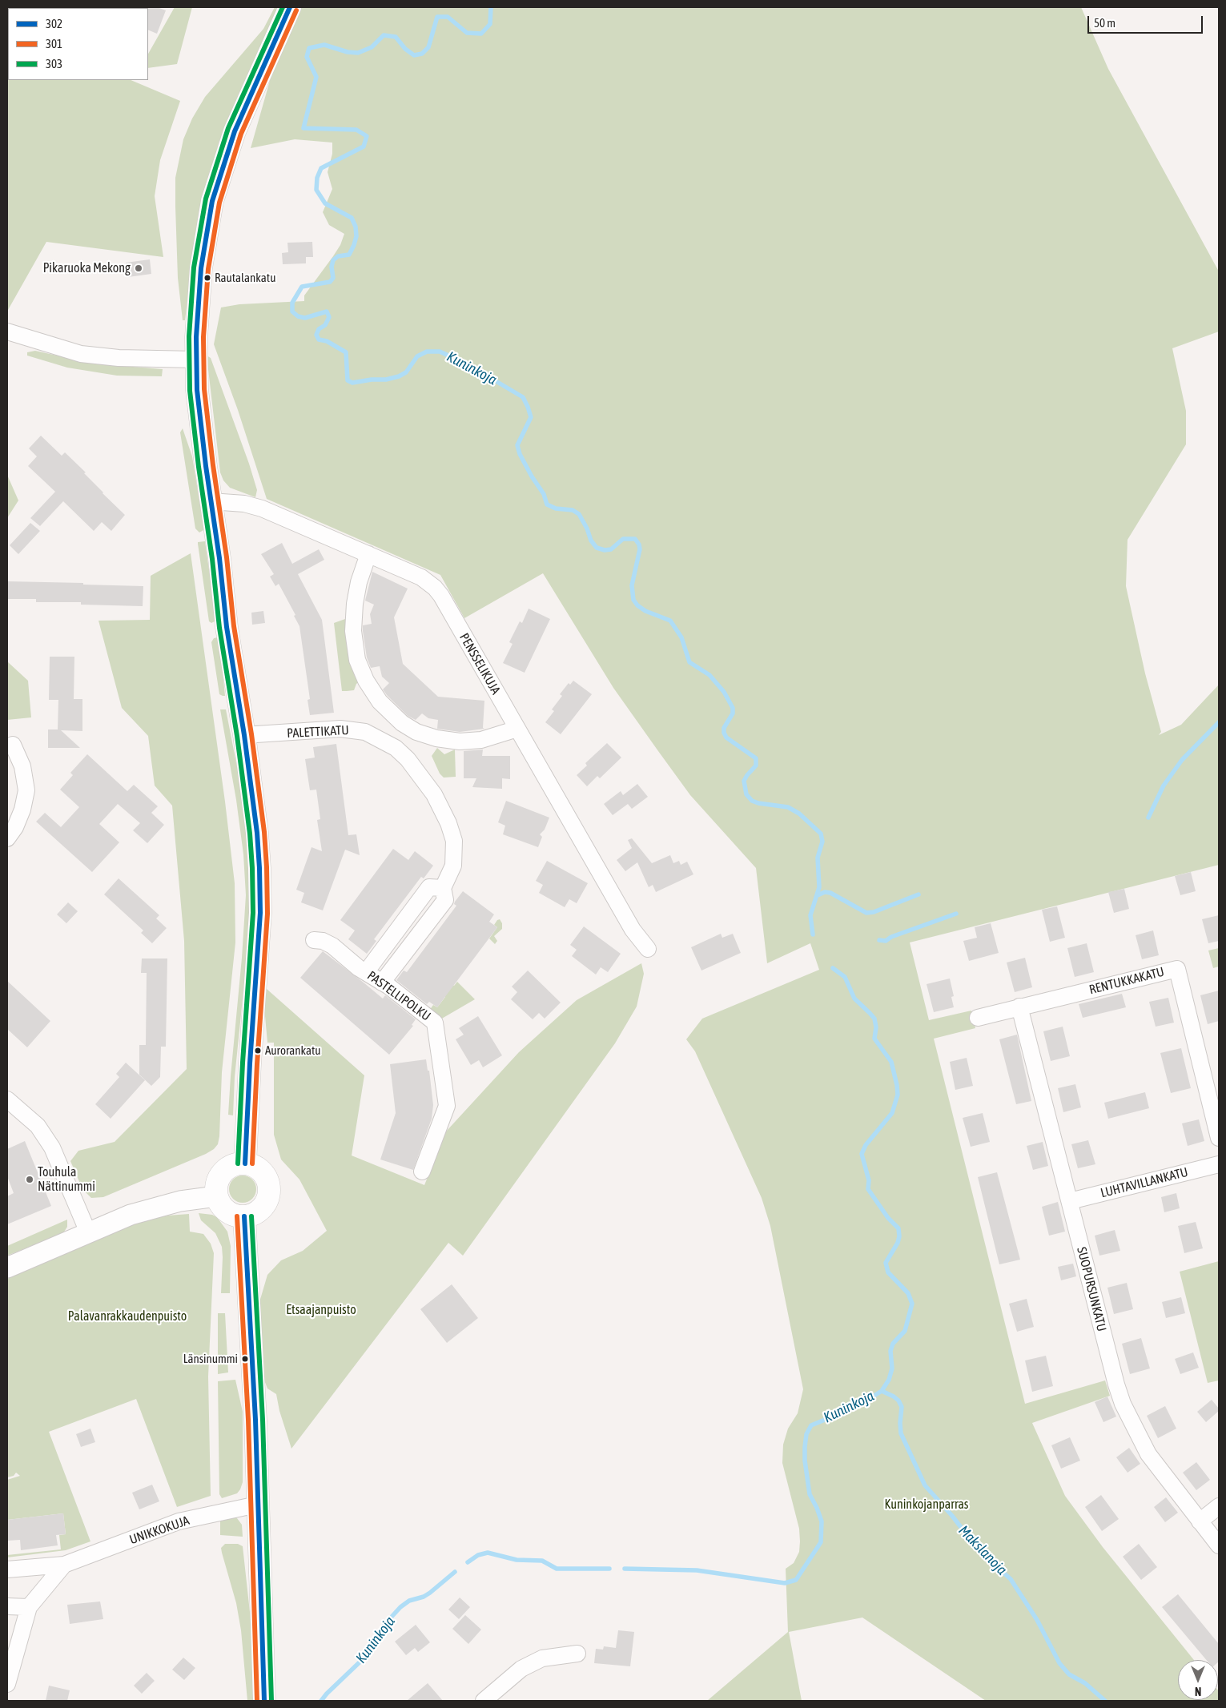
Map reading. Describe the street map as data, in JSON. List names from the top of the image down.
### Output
{
  "streets": {
    "street": [
      "PENSSELIKUJA",
      "PALETTIKATU",
      "RENTUKKAKATU",
      "PASTELLIPOLKU",
      "LUHTAVILLANKATU",
      "SUOPURSUNKATU",
      "UNIKKOKUJA"
    ]
  },
  "crossings": [
    ["PALETTIKATU", "PASTELLIPOLKU"],
    ["RENTUKKAKATU", "SUOPURSUNKATU"],
    ["LUHTAVILLANKATU", "SUOPURSUNKATU"]
  ],
  "water": ["Kuninkoja", "Makslanoja"],
  "parks": ["Etsaajanpuisto", "Palavanrakkaudenpuisto", "Kuninkojanparras"],
  "places": [
    "Pikaruoka Mekong",
    "Rautalankatu",
    "Aurorankatu",
    "Touhula Nättinummi",
    "Länsinummi"
  ],
  "lines": ["transit line 302", "transit line 303", "transit line 301"],
  "legend": ["302", "301", "303"],
  "scale_bar": "50 m",
  "north": "bottom"
}
